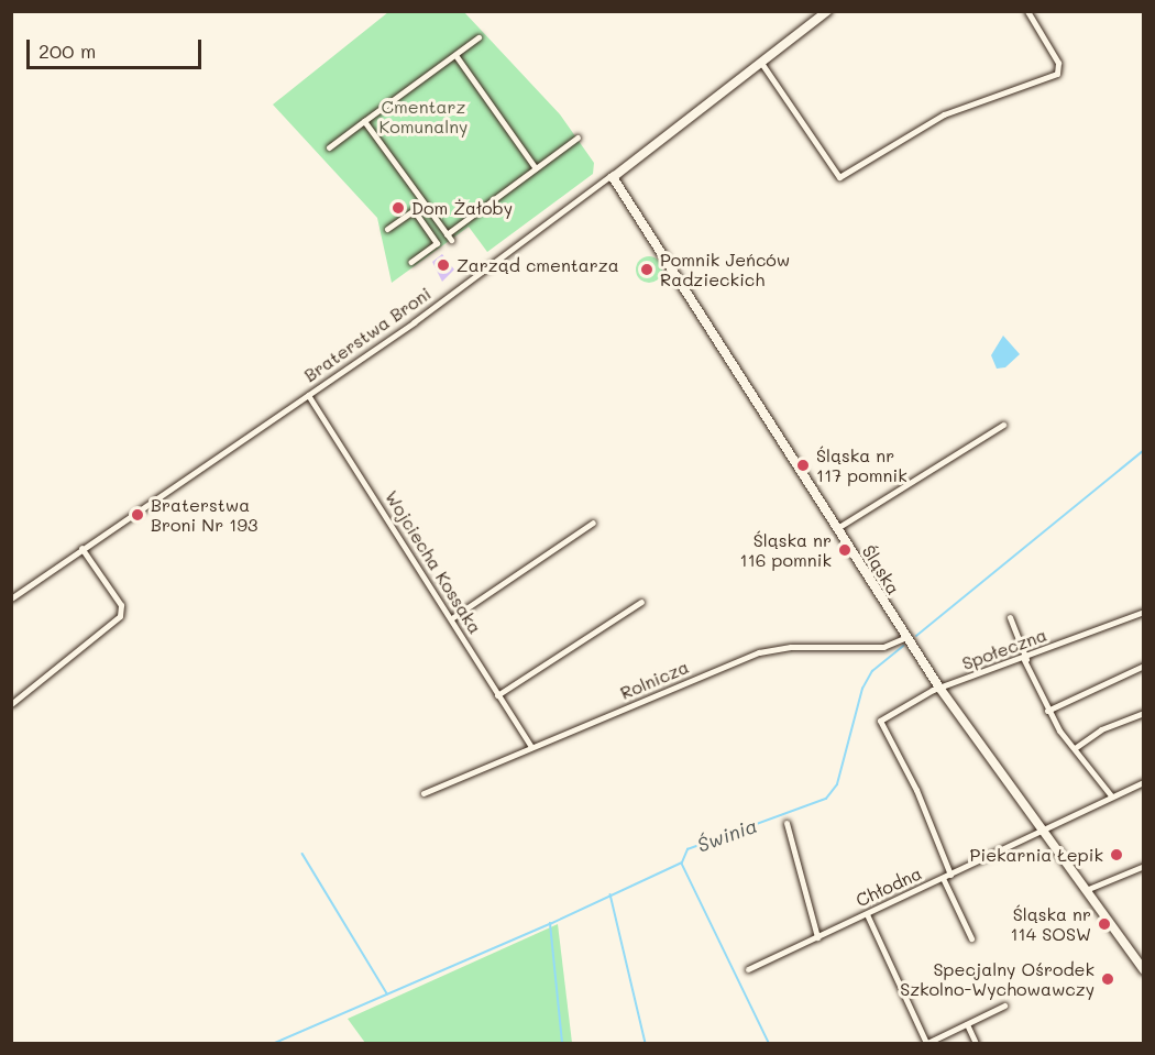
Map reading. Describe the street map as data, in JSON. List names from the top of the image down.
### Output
{
  "streets": {
    "street": [
      "Braterstwa Broni",
      "Wojciecha Kossaka",
      "Śląska",
      "Społeczna",
      "Rolnicza",
      "Chłodna"
    ]
  },
  "crossings": [
    ["Braterstwa Broni", "Wojciecha Kossaka"],
    ["Braterstwa Broni", "Śląska"],
    ["Wojciecha Kossaka", "Rolnicza"],
    ["Śląska", "Społeczna"],
    ["Śląska", "Rolnicza"],
    ["Śląska", "Chłodna"],
    ["Społeczna", "Chłodna"]
  ],
  "water": ["Świnia"],
  "parks": ["Cmentarz Komunalny"],
  "places": [
    "Dom Żałoby",
    "Zarząd cmentarza",
    "Pomnik Jeńców Radzieckich",
    "Śląska nr 117 pomnik",
    "Braterstwa Broni Nr 193",
    "Śląska nr 116 pomnik",
    "Piekarnia Łepik",
    "Śląska nr 114 SOSW",
    "Specjalny Ośrodek Szkolno-Wychowawczy"
  ],
  "scale_bar": "200 m"
}
